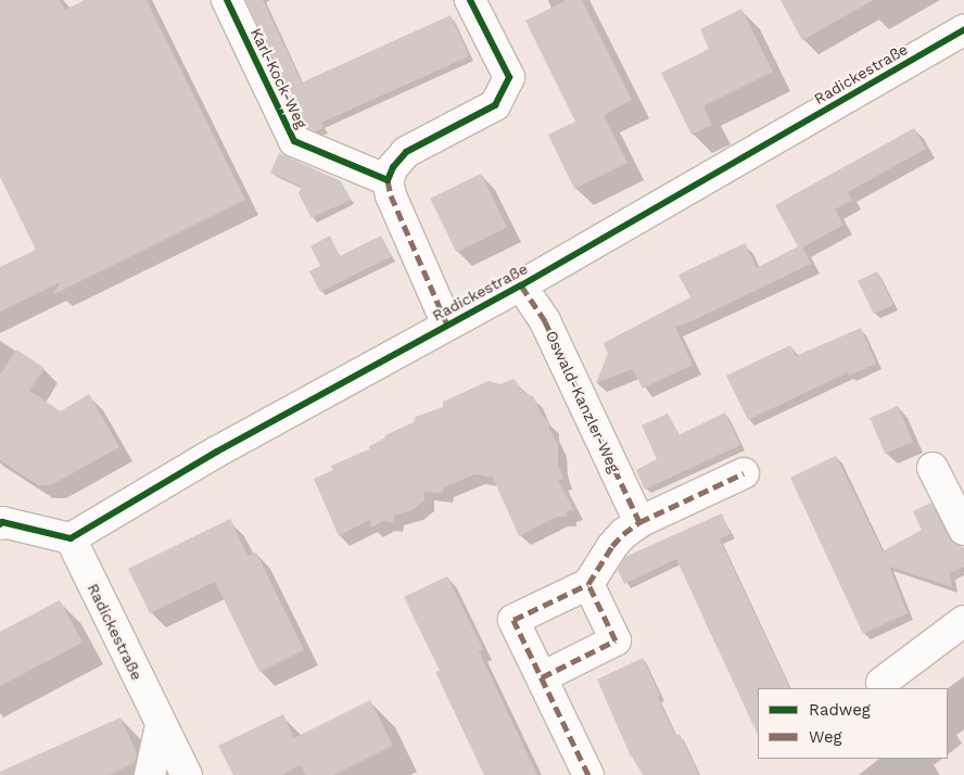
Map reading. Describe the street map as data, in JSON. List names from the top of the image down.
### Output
{
  "streets": {
    "street": ["Radickestraße", "Karl-Kock-Weg", "Oswald-Kanzler-Weg"]
  },
  "crossings": [
    ["Radickestraße", "Oswald-Kanzler-Weg"]
  ],
  "legend": ["Radweg", "Weg"]
}
